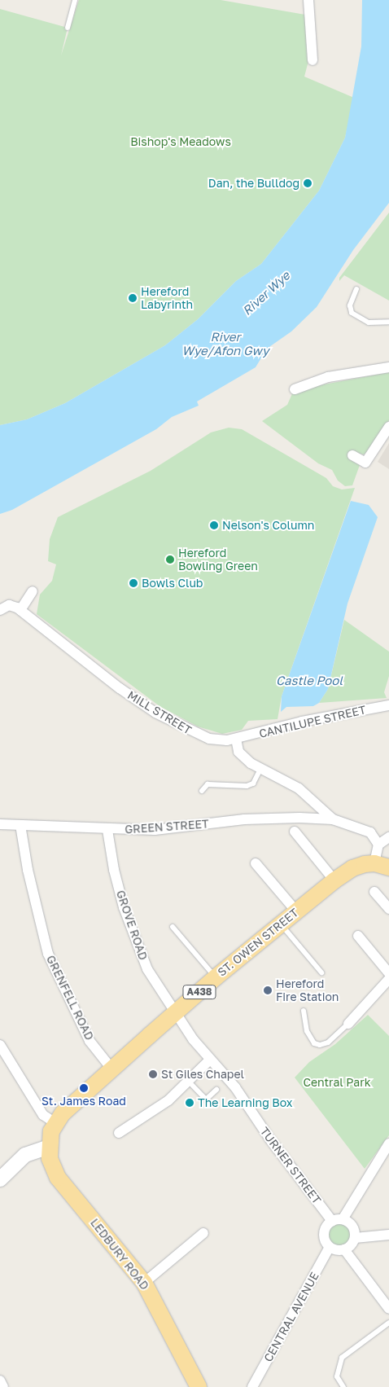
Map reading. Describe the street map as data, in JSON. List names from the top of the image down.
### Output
{
  "streets": {
    "highway": ["ST. OWEN STREET", "A438", "LEDBURY ROAD"],
    "street": [
      "MILL STREET",
      "CANTILUPE STREET",
      "GREEN STREET",
      "GROVE ROAD",
      "GRENFELL ROAD",
      "TURNER STREET",
      "CENTRAL AVENUE"
    ]
  },
  "crossings": [
    ["MILL STREET", "CANTILUPE STREET"],
    ["GREEN STREET", "GROVE ROAD"],
    ["GREEN STREET", "GRENFELL ROAD"],
    ["GROVE ROAD", "ST. OWEN STREET"],
    ["GROVE ROAD", "TURNER STREET"],
    ["ST. OWEN STREET", "GRENFELL ROAD"],
    ["ST. OWEN STREET", "TURNER STREET"],
    ["TURNER STREET", "CENTRAL AVENUE"]
  ],
  "water": ["River Wye", "River Wye/Afon Gwy", "Castle Pool"],
  "parks": ["Bishop's Meadows", "Central Park"],
  "places": [
    "Dan, the Bulldog",
    "Hereford Labyrinth",
    "Nelson's Column",
    "Hereford Bowling Green",
    "Bowls Club",
    "Hereford Fire Station",
    "St Giles Chapel",
    "St. James Road",
    "The Learning Box"
  ]
}
